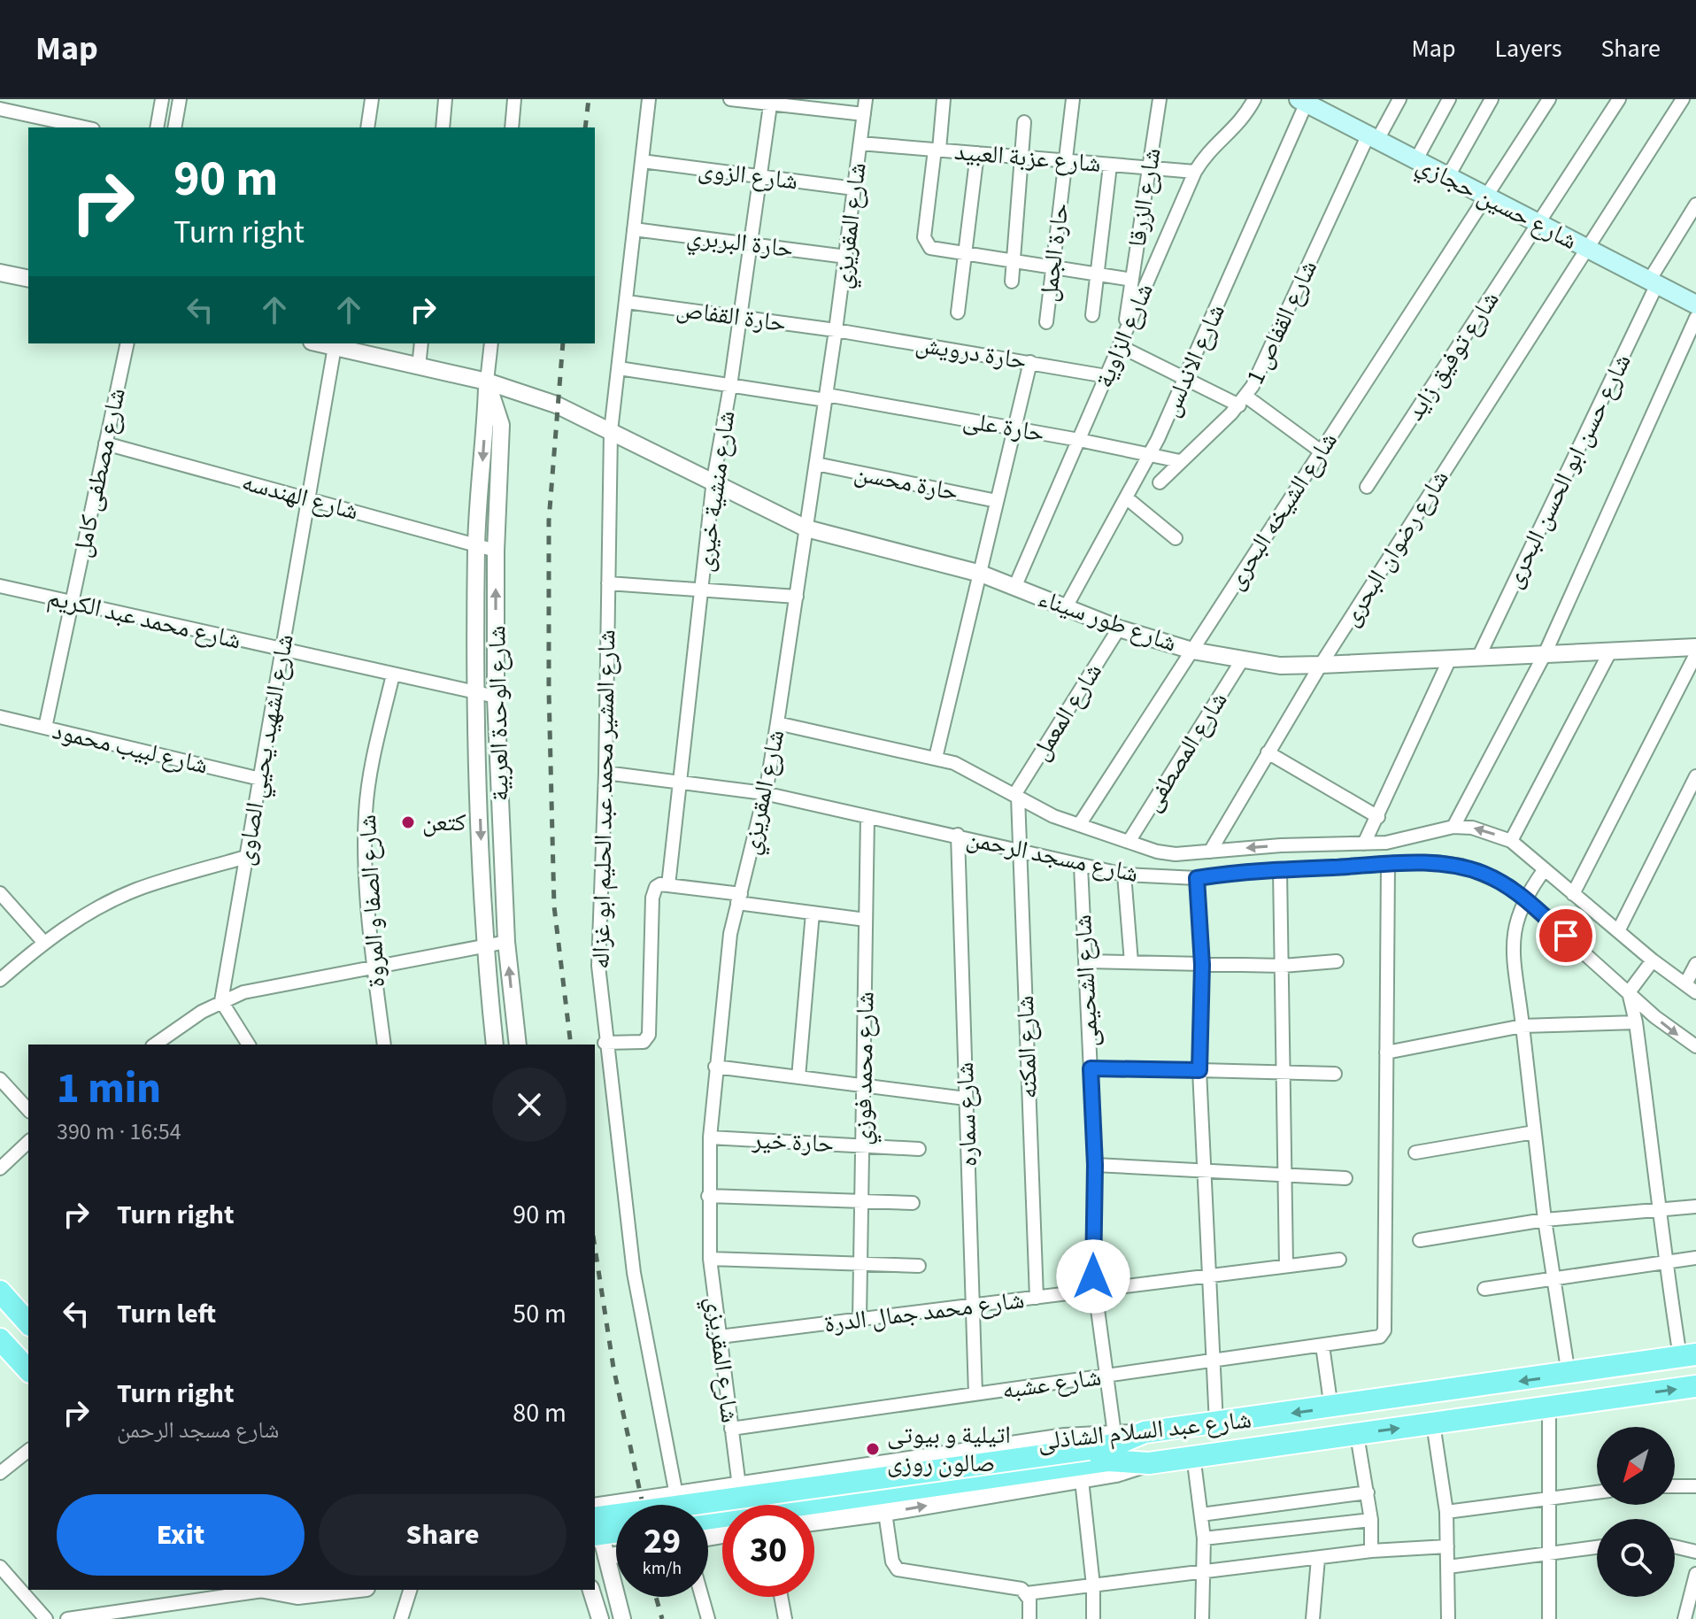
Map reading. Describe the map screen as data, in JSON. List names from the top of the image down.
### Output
{
  "streets": {
    "main road": ["شارع حسين حجازي", "شارع عبد السلام الشاذلى"],
    "street": [
      "شارع عزبة العبيد",
      "شارع الزوى",
      "شارع الزرقا",
      "شارع المقريزي",
      "حارة البربري",
      "حارة الجمل",
      "حارة القفاص",
      "شارع القفاص 1",
      "شارع الزاوية",
      "حارة درويش",
      "شارع توفيق زايد",
      "شارع الاندلس",
      "حارة على",
      "شارع حسن ابو الحسن البحرى",
      "شارع مصطفى كامل",
      "حارة محسن",
      "شارع منشية خيرى",
      "شارع الهندسه",
      "شارع الشيخه البحرى",
      "شارع رضوان البحرى",
      "شارع محمد عبد الكريم",
      "شارع طور سيناء",
      "شارع المعمل",
      "شارع الوحدة العربية",
      "شارع لبيب محمود",
      "شارع الشهيد يحيي الصاوى",
      "شارع المصطفى",
      "شارع المشير محمد عبد الحليم ابو غزاله",
      "شارع مسجد الرحمن",
      "شارع الصفا و المروة",
      "شارع الشحيمى",
      "شارع المكنه",
      "شارع محمد فوزي",
      "شارع سماره",
      "حارة خير",
      "شارع محمد جمال الدرة",
      "شارع عشبه"
    ]
  },
  "crossings": [
    ["شارع عزبة العبيد", "شارع الزرقا"],
    ["شارع عزبة العبيد", "شارع المقريزي"],
    ["شارع عزبة العبيد", "حارة الجمل"],
    ["شارع عزبة العبيد", "شارع الزاوية"],
    ["شارع الزوى", "شارع المقريزي"],
    ["شارع الزوى", "شارع منشية خيرى"],
    ["شارع الزوى", "شارع المشير محمد عبد الحليم ابو غزاله"],
    ["شارع الزرقا", "شارع الزاوية"],
    ["شارع حسين حجازي", "شارع القفاص 1"],
    ["شارع حسين حجازي", "شارع توفيق زايد"],
    ["شارع حسين حجازي", "شارع الاندلس"],
    ["شارع حسين حجازي", "شارع حسن ابو الحسن البحرى"],
    ["شارع حسين حجازي", "شارع الشيخه البحرى"],
    ["شارع حسين حجازي", "شارع رضوان البحرى"],
    ["شارع المقريزي", "حارة البربري"],
    ["شارع المقريزي", "حارة القفاص"],
    ["شارع المقريزي", "حارة درويش"],
    ["شارع المقريزي", "حارة على"],
    ["شارع المقريزي", "حارة محسن"],
    ["شارع المقريزي", "شارع طور سيناء"],
    ["شارع المقريزي", "شارع مسجد الرحمن"],
    ["شارع المقريزي", "حارة خير"],
    ["شارع المقريزي", "شارع محمد جمال الدرة"],
    ["شارع المقريزي", "شارع عشبه"],
    ["شارع المقريزي", "شارع عبد السلام الشاذلى"],
    ["حارة البربري", "شارع منشية خيرى"],
    ["حارة البربري", "شارع المشير محمد عبد الحليم ابو غزاله"],
    ["حارة القفاص", "حارة درويش"],
    ["حارة القفاص", "شارع منشية خيرى"],
    ["حارة القفاص", "شارع المشير محمد عبد الحليم ابو غزاله"],
    ["شارع القفاص 1", "حارة على"],
    ["شارع الزاوية", "حارة درويش"],
    ["شارع الزاوية", "حارة على"],
    ["شارع الزاوية", "شارع طور سيناء"],
    ["شارع الاندلس", "حارة على"],
    ["شارع الاندلس", "شارع طور سيناء"],
    ["حارة على", "شارع منشية خيرى"],
    ["حارة على", "شارع المشير محمد عبد الحليم ابو غزاله"],
    ["شارع حسن ابو الحسن البحرى", "شارع طور سيناء"],
    ["شارع مصطفى كامل", "شارع الهندسه"],
    ["شارع مصطفى كامل", "شارع محمد عبد الكريم"],
    ["شارع مصطفى كامل", "شارع لبيب محمود"],
    ["شارع منشية خيرى", "شارع طور سيناء"],
    ["شارع منشية خيرى", "شارع مسجد الرحمن"],
    ["شارع الهندسه", "شارع الوحدة العربية"],
    ["شارع الهندسه", "شارع الشهيد يحيي الصاوى"],
    ["شارع الشيخه البحرى", "شارع طور سيناء"],
    ["شارع الشيخه البحرى", "شارع مسجد الرحمن"],
    ["شارع رضوان البحرى", "شارع طور سيناء"],
    ["شارع رضوان البحرى", "شارع مسجد الرحمن"],
    ["شارع محمد عبد الكريم", "شارع الوحدة العربية"],
    ["شارع محمد عبد الكريم", "شارع الشهيد يحيي الصاوى"],
    ["شارع محمد عبد الكريم", "شارع الصفا و المروة"],
    ["شارع طور سيناء", "شارع المعمل"],
    ["شارع طور سيناء", "شارع الوحدة العربية"],
    ["شارع طور سيناء", "شارع الشهيد يحيي الصاوى"],
    ["شارع طور سيناء", "شارع المصطفى"],
    ["شارع طور سيناء", "شارع المشير محمد عبد الحليم ابو غزاله"],
    ["شارع المعمل", "شارع مسجد الرحمن"],
    ["شارع المعمل", "شارع المكنه"],
    ["شارع لبيب محمود", "شارع الشهيد يحيي الصاوى"],
    ["شارع المصطفى", "شارع مسجد الرحمن"],
    ["شارع المشير محمد عبد الحليم ابو غزاله", "شارع مسجد الرحمن"],
    ["شارع المشير محمد عبد الحليم ابو غزاله", "شارع عبد السلام الشاذلى"],
    ["شارع مسجد الرحمن", "شارع الشحيمى"],
    ["شارع مسجد الرحمن", "شارع المكنه"],
    ["شارع مسجد الرحمن", "شارع محمد فوزي"],
    ["شارع مسجد الرحمن", "شارع سماره"],
    ["شارع الشحيمى", "شارع محمد جمال الدرة"],
    ["شارع الشحيمى", "شارع عشبه"],
    ["شارع الشحيمى", "شارع عبد السلام الشاذلى"],
    ["شارع المكنه", "شارع محمد جمال الدرة"],
    ["شارع محمد فوزي", "حارة خير"],
    ["شارع محمد فوزي", "شارع محمد جمال الدرة"],
    ["شارع سماره", "شارع محمد جمال الدرة"],
    ["شارع سماره", "شارع عشبه"]
  ],
  "places": ["كتعن", "اتيلية و بيوتى صالون روزى"],
  "north": "bottom left",
  "page": {
    "header": "Map",
    "nav": ["Map", "Layers", "Share"],
    "turn": ["90 m", "Turn right"],
    "heading": ["1 min", "390 m · 16:54"],
    "list": [
      {
        "name": "Turn right",
        "value": "90 m"
      },
      {
        "name": "Turn left",
        "value": "50 m"
      },
      {
        "name": "Turn right",
        "note": "شارع مسجد الرحمن",
        "value": "80 m"
      }
    ],
    "buttons": ["Exit", "Share"],
    "speed": "29 km/h",
    "limit": "30"
  }
}
